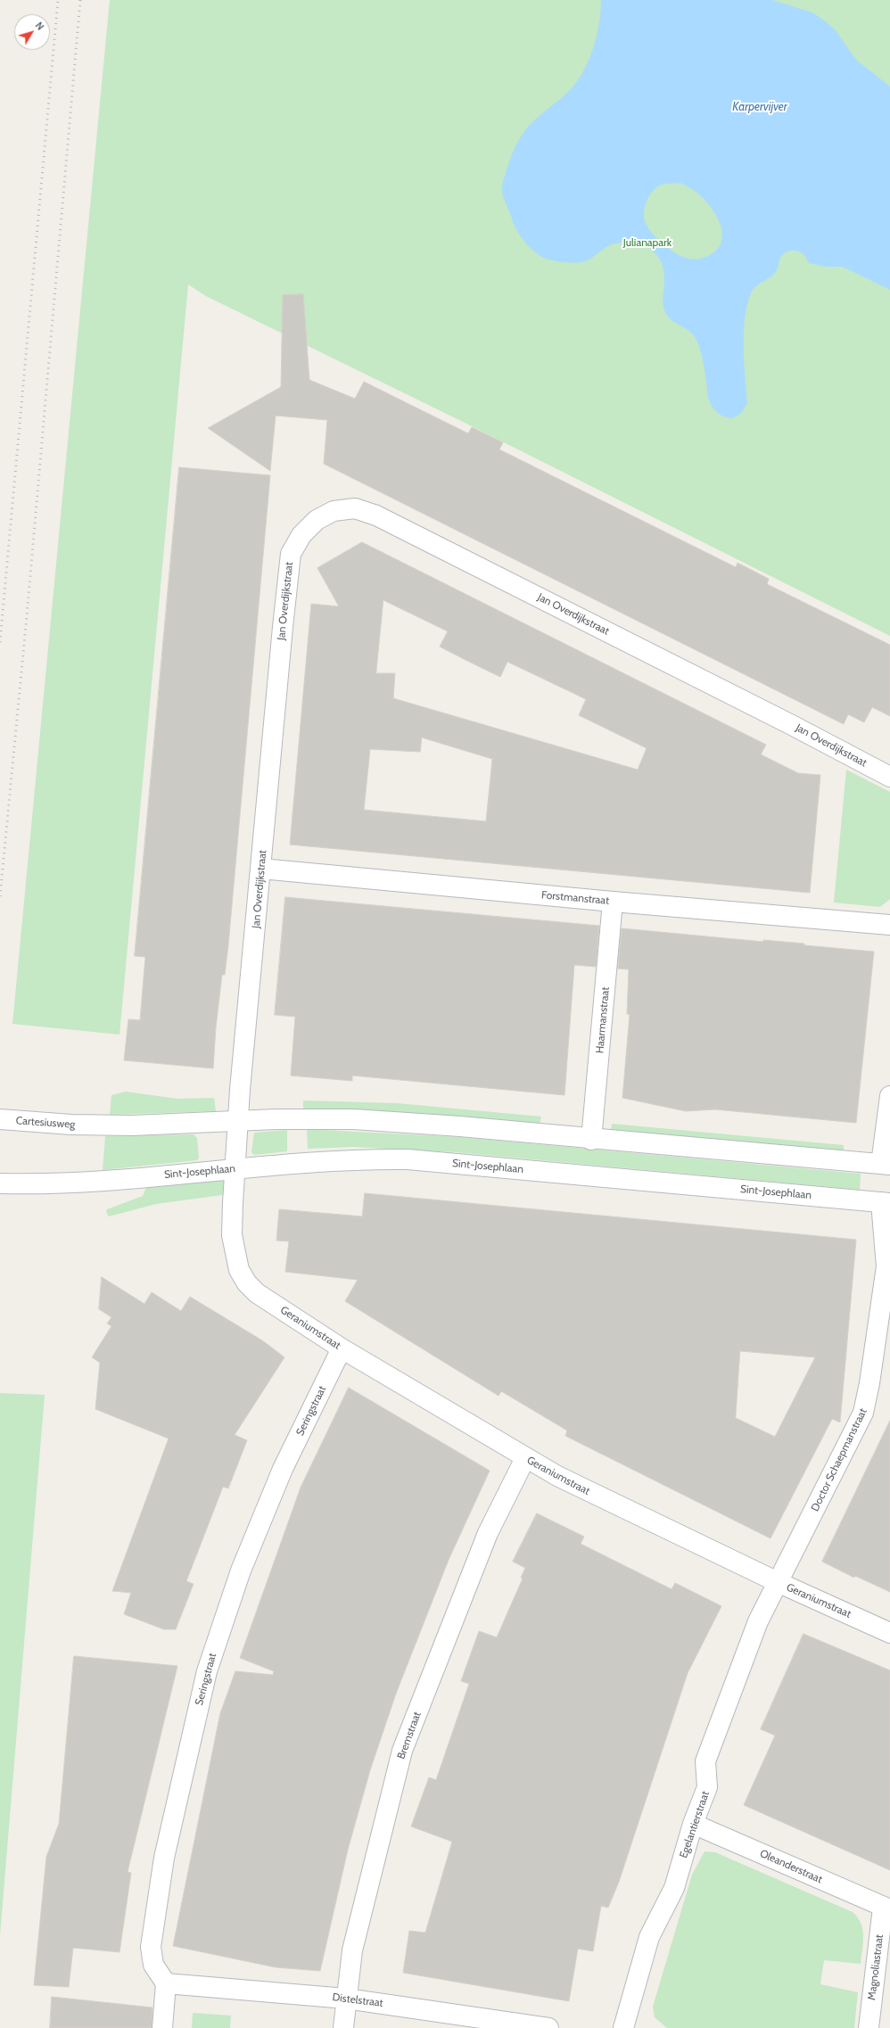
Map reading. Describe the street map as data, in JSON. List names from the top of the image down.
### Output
{
  "streets": {
    "street": [
      "Jan Overdijkstraat",
      "Forstmanstraat",
      "Haarmanstraat",
      "Cartesiusweg",
      "Sint-Josephlaan",
      "Geraniumstraat",
      "Seringstraat",
      "Doctor Schaepmanstraat",
      "Bremstraat",
      "Egelantierstraat",
      "Oleanderstraat",
      "Magnoliastraat",
      "Distelstraat"
    ]
  },
  "crossings": [
    ["Jan Overdijkstraat", "Forstmanstraat"],
    ["Jan Overdijkstraat", "Cartesiusweg"],
    ["Jan Overdijkstraat", "Sint-Josephlaan"],
    ["Jan Overdijkstraat", "Geraniumstraat"],
    ["Forstmanstraat", "Haarmanstraat"],
    ["Sint-Josephlaan", "Doctor Schaepmanstraat"],
    ["Geraniumstraat", "Seringstraat"],
    ["Geraniumstraat", "Doctor Schaepmanstraat"],
    ["Geraniumstraat", "Bremstraat"],
    ["Geraniumstraat", "Egelantierstraat"],
    ["Seringstraat", "Distelstraat"],
    ["Doctor Schaepmanstraat", "Egelantierstraat"],
    ["Bremstraat", "Distelstraat"],
    ["Egelantierstraat", "Oleanderstraat"],
    ["Oleanderstraat", "Magnoliastraat"]
  ],
  "water": ["Karpervijver"],
  "parks": ["Julianapark"],
  "north": "top right"
}
